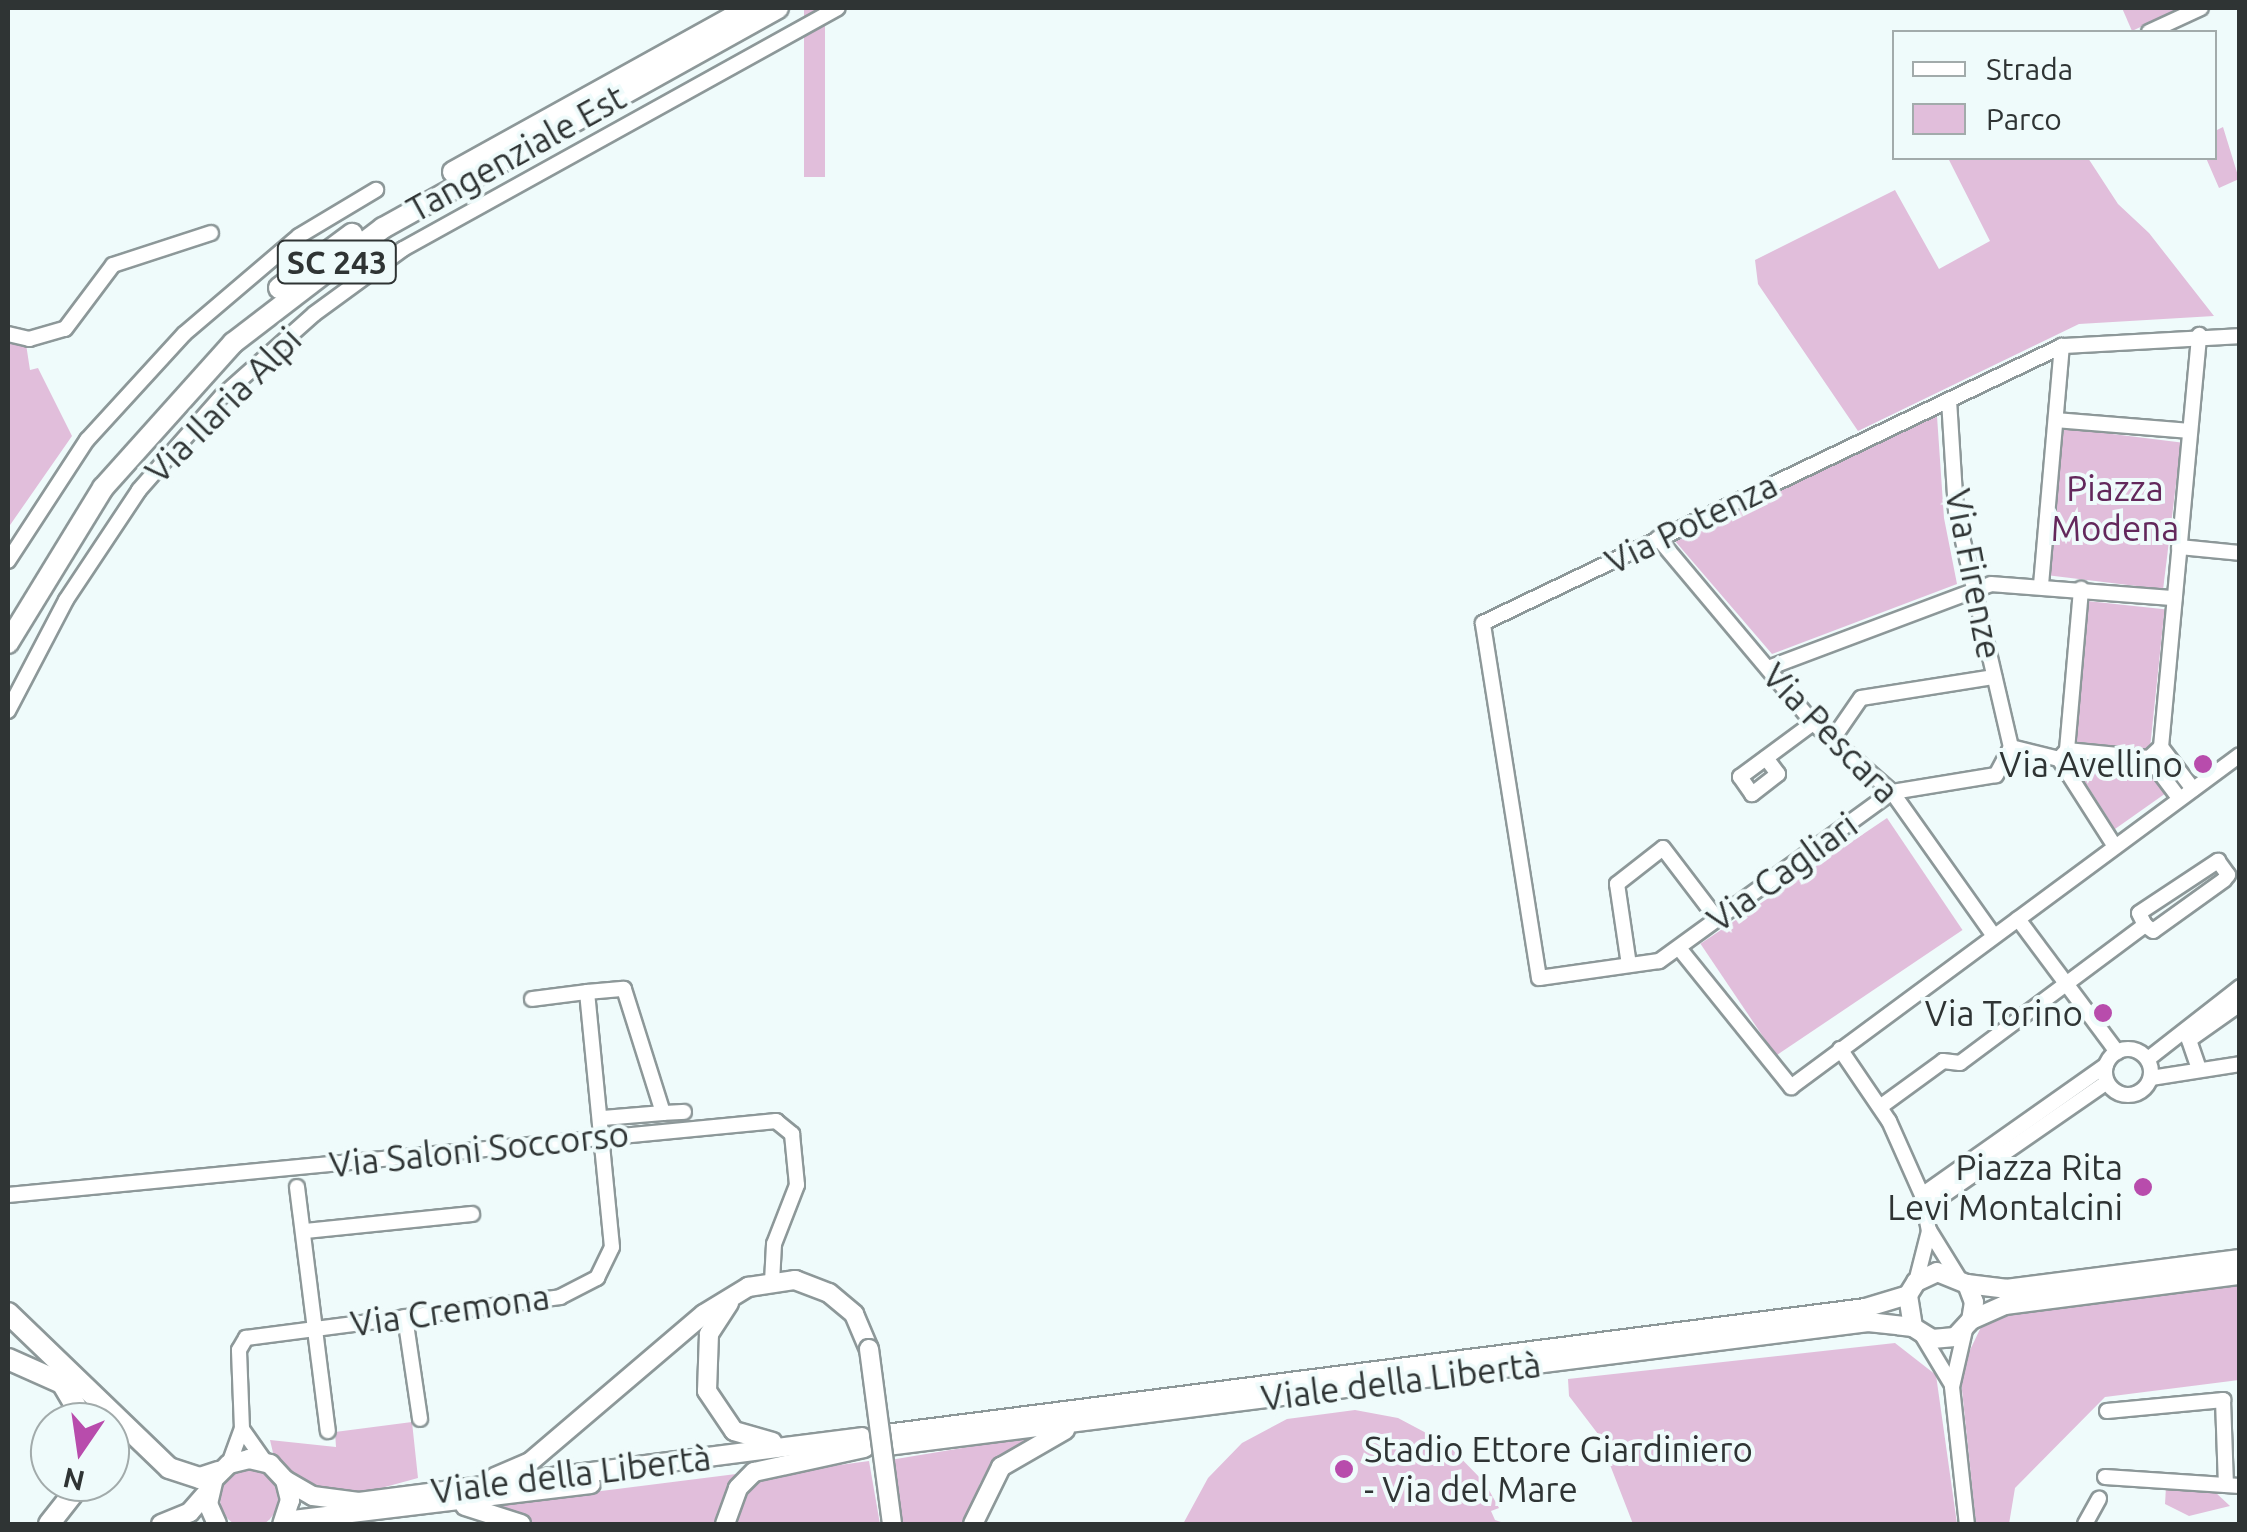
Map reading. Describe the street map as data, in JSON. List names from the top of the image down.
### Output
{
  "streets": {
    "highway": ["Tangenziale Est", "SC 243"],
    "main road": ["Viale della Libertà"],
    "street": [
      "Via Ilaria Alpi",
      "Via Potenza",
      "Via Firenze",
      "Via Pescara",
      "Via Cagliari",
      "Via Saloni Soccorso",
      "Via Cremona"
    ]
  },
  "crossings": [
    ["Via Potenza", "Via Firenze"],
    ["Via Potenza", "Via Pescara"],
    ["Via Potenza", "Via Cagliari"],
    ["Via Firenze", "Via Cagliari"],
    ["Via Pescara", "Via Cagliari"],
    ["Via Saloni Soccorso", "Via Cremona"]
  ],
  "parks": ["Piazza Modena"],
  "places": [
    "Via Avellino",
    "Via Torino",
    "Piazza Rita Levi Montalcini",
    "Stadio Ettore Giardiniero - Via del Mare"
  ],
  "legend": ["Strada", "Parco"],
  "north": "bottom"
}
